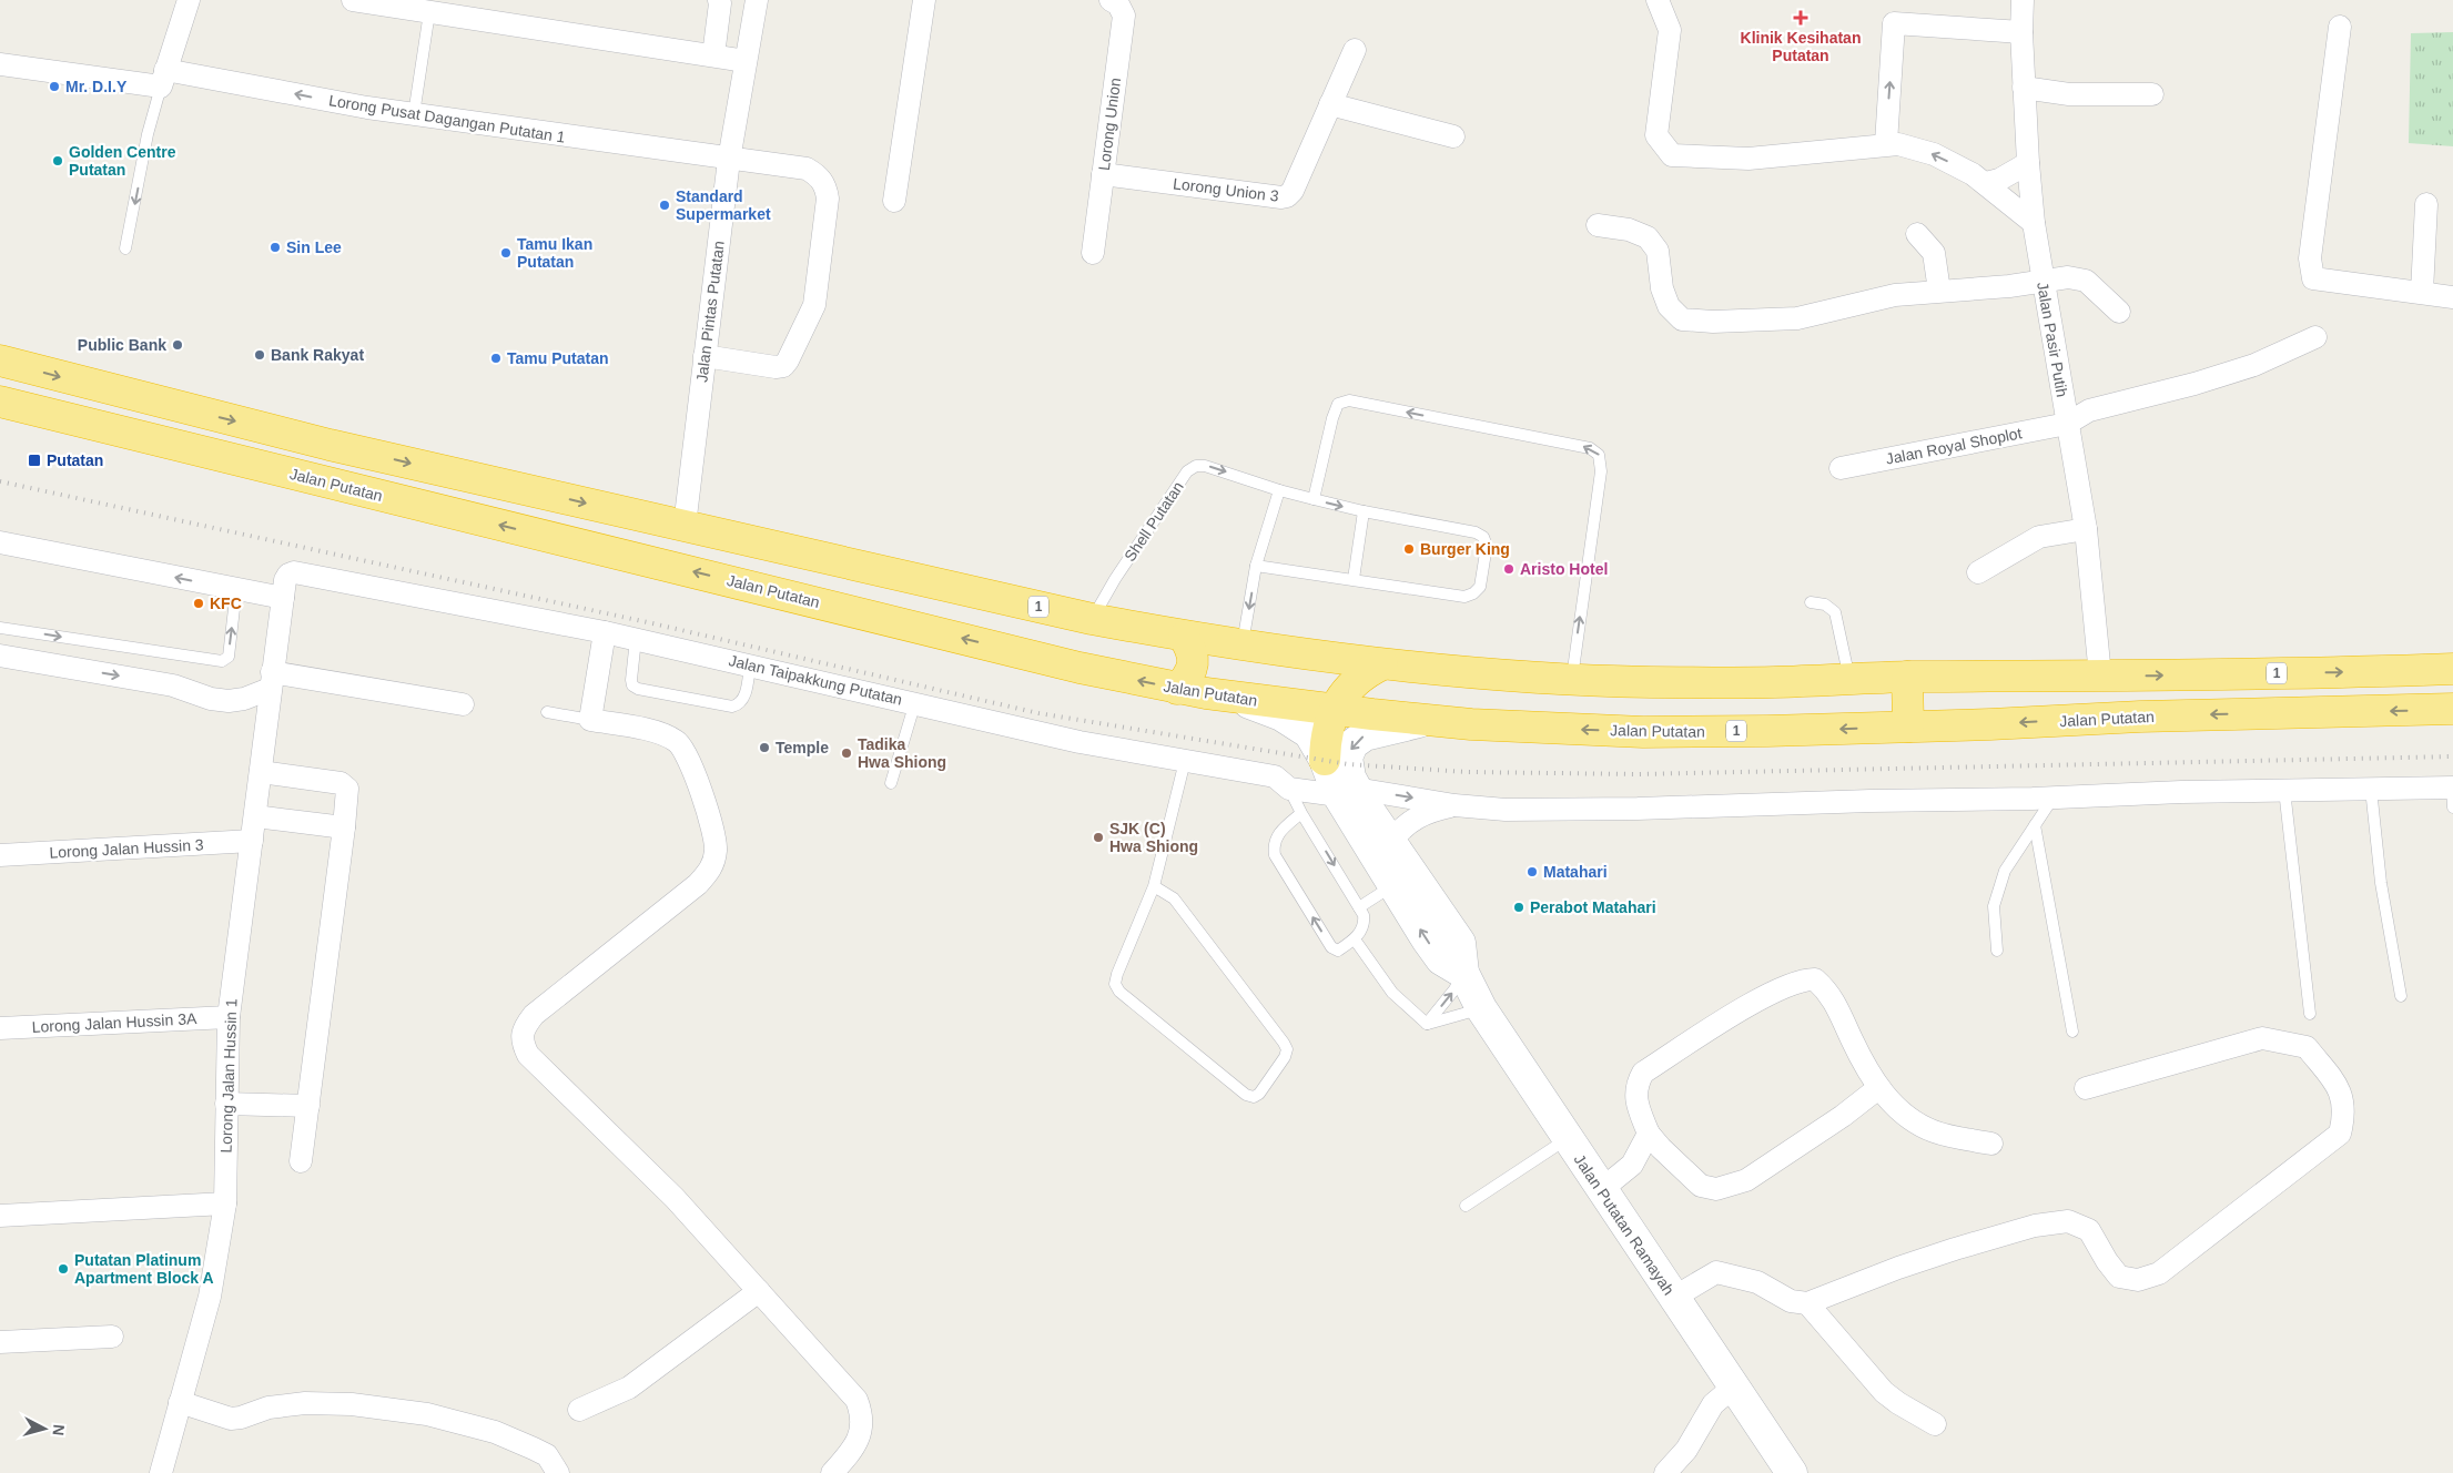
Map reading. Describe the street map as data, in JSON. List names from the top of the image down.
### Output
{
  "streets": {
    "highway": ["Jalan Putatan", "1"],
    "main road": ["Jalan Putatan Ramayah"],
    "street": [
      "Lorong Pusat Dagangan Putatan 1",
      "Lorong Union",
      "Lorong Union 3",
      "Jalan Pintas Putatan",
      "Jalan Pasir Putih",
      "Jalan Royal Shoplot",
      "Jalan Taipakkung Putatan",
      "Lorong Jalan Hussin 3",
      "Lorong Jalan Hussin 3A",
      "Lorong Jalan Hussin 1"
    ],
    "lane": ["Shell Putatan"]
  },
  "crossings": [
    ["Lorong Pusat Dagangan Putatan 1", "Jalan Pintas Putatan"],
    ["Lorong Union", "Lorong Union 3"],
    ["Jalan Pintas Putatan", "1"],
    ["Jalan Pasir Putih", "Jalan Royal Shoplot"],
    ["Jalan Pasir Putih", "1"],
    ["Jalan Putatan", "Jalan Putatan Ramayah"],
    ["Shell Putatan", "1"],
    ["Jalan Taipakkung Putatan", "Lorong Jalan Hussin 1"],
    ["Jalan Taipakkung Putatan", "Jalan Putatan Ramayah"],
    ["Lorong Jalan Hussin 3", "Lorong Jalan Hussin 1"],
    ["Lorong Jalan Hussin 3A", "Lorong Jalan Hussin 1"]
  ],
  "one_way": ["Shell Putatan"],
  "places": {
    "health": ["Klinik Kesihatan Putatan"],
    "other": [
      "Mr. D.I.Y",
      "Golden Centre Putatan",
      "Standard Supermarket",
      "Sin Lee",
      "Tamu Ikan Putatan",
      "Public Bank",
      "Bank Rakyat",
      "Tamu Putatan",
      "Burger King",
      "Aristo Hotel",
      "KFC",
      "Temple",
      "Tadika Hwa Shiong",
      "SJK (C) Hwa Shiong",
      "Matahari",
      "Perabot Matahari",
      "Putatan Platinum Apartment Block A"
    ],
    "transit": ["Putatan"]
  },
  "north": "right"
}
